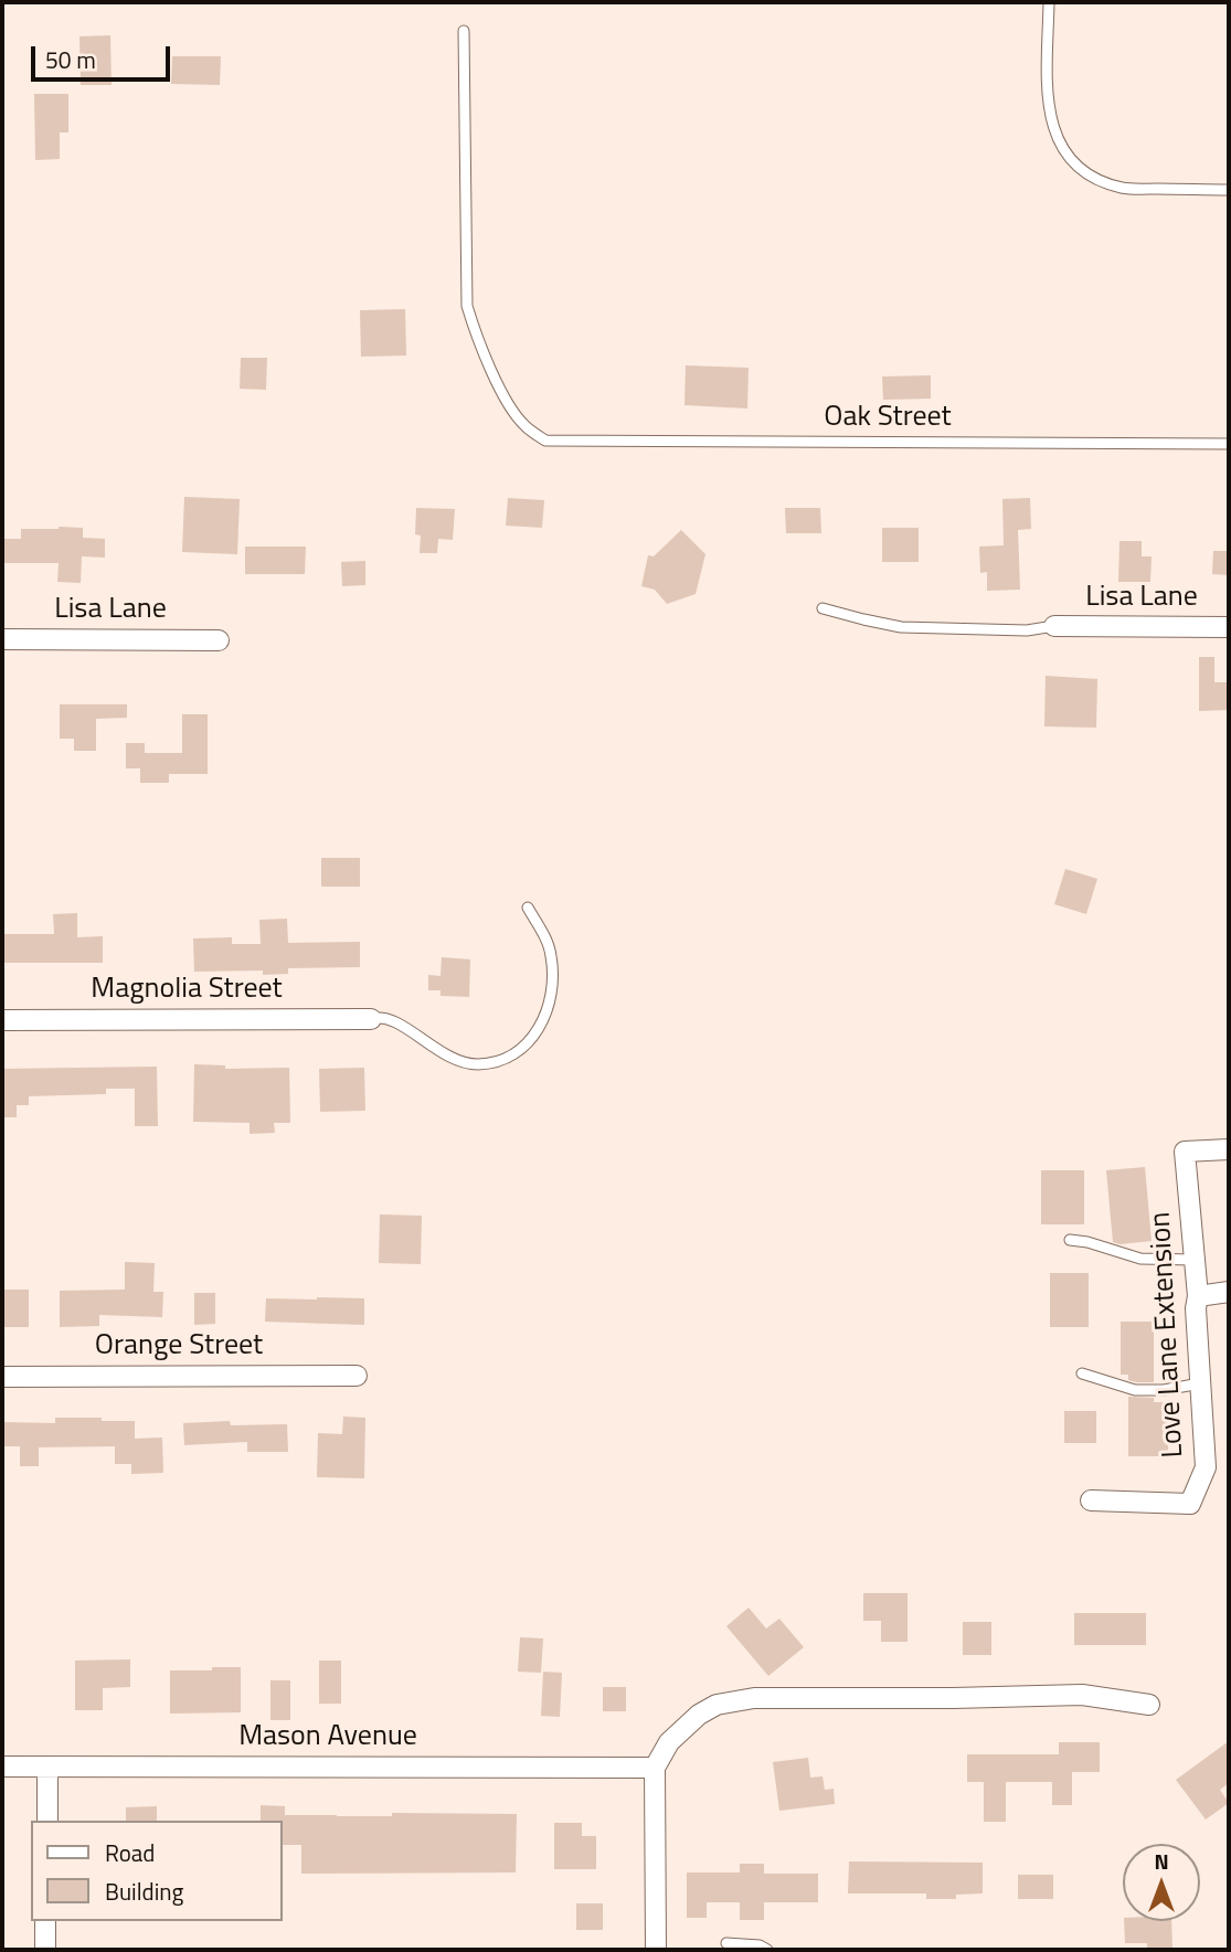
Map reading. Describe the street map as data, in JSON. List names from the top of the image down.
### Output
{
  "streets": {
    "street": [
      "Lisa Lane",
      "Magnolia Street",
      "Love Lane Extension",
      "Orange Street",
      "Mason Avenue"
    ],
    "lane": ["Oak Street"]
  },
  "legend": ["Road", "Building"],
  "scale_bar": "50 m",
  "north": "top"
}
